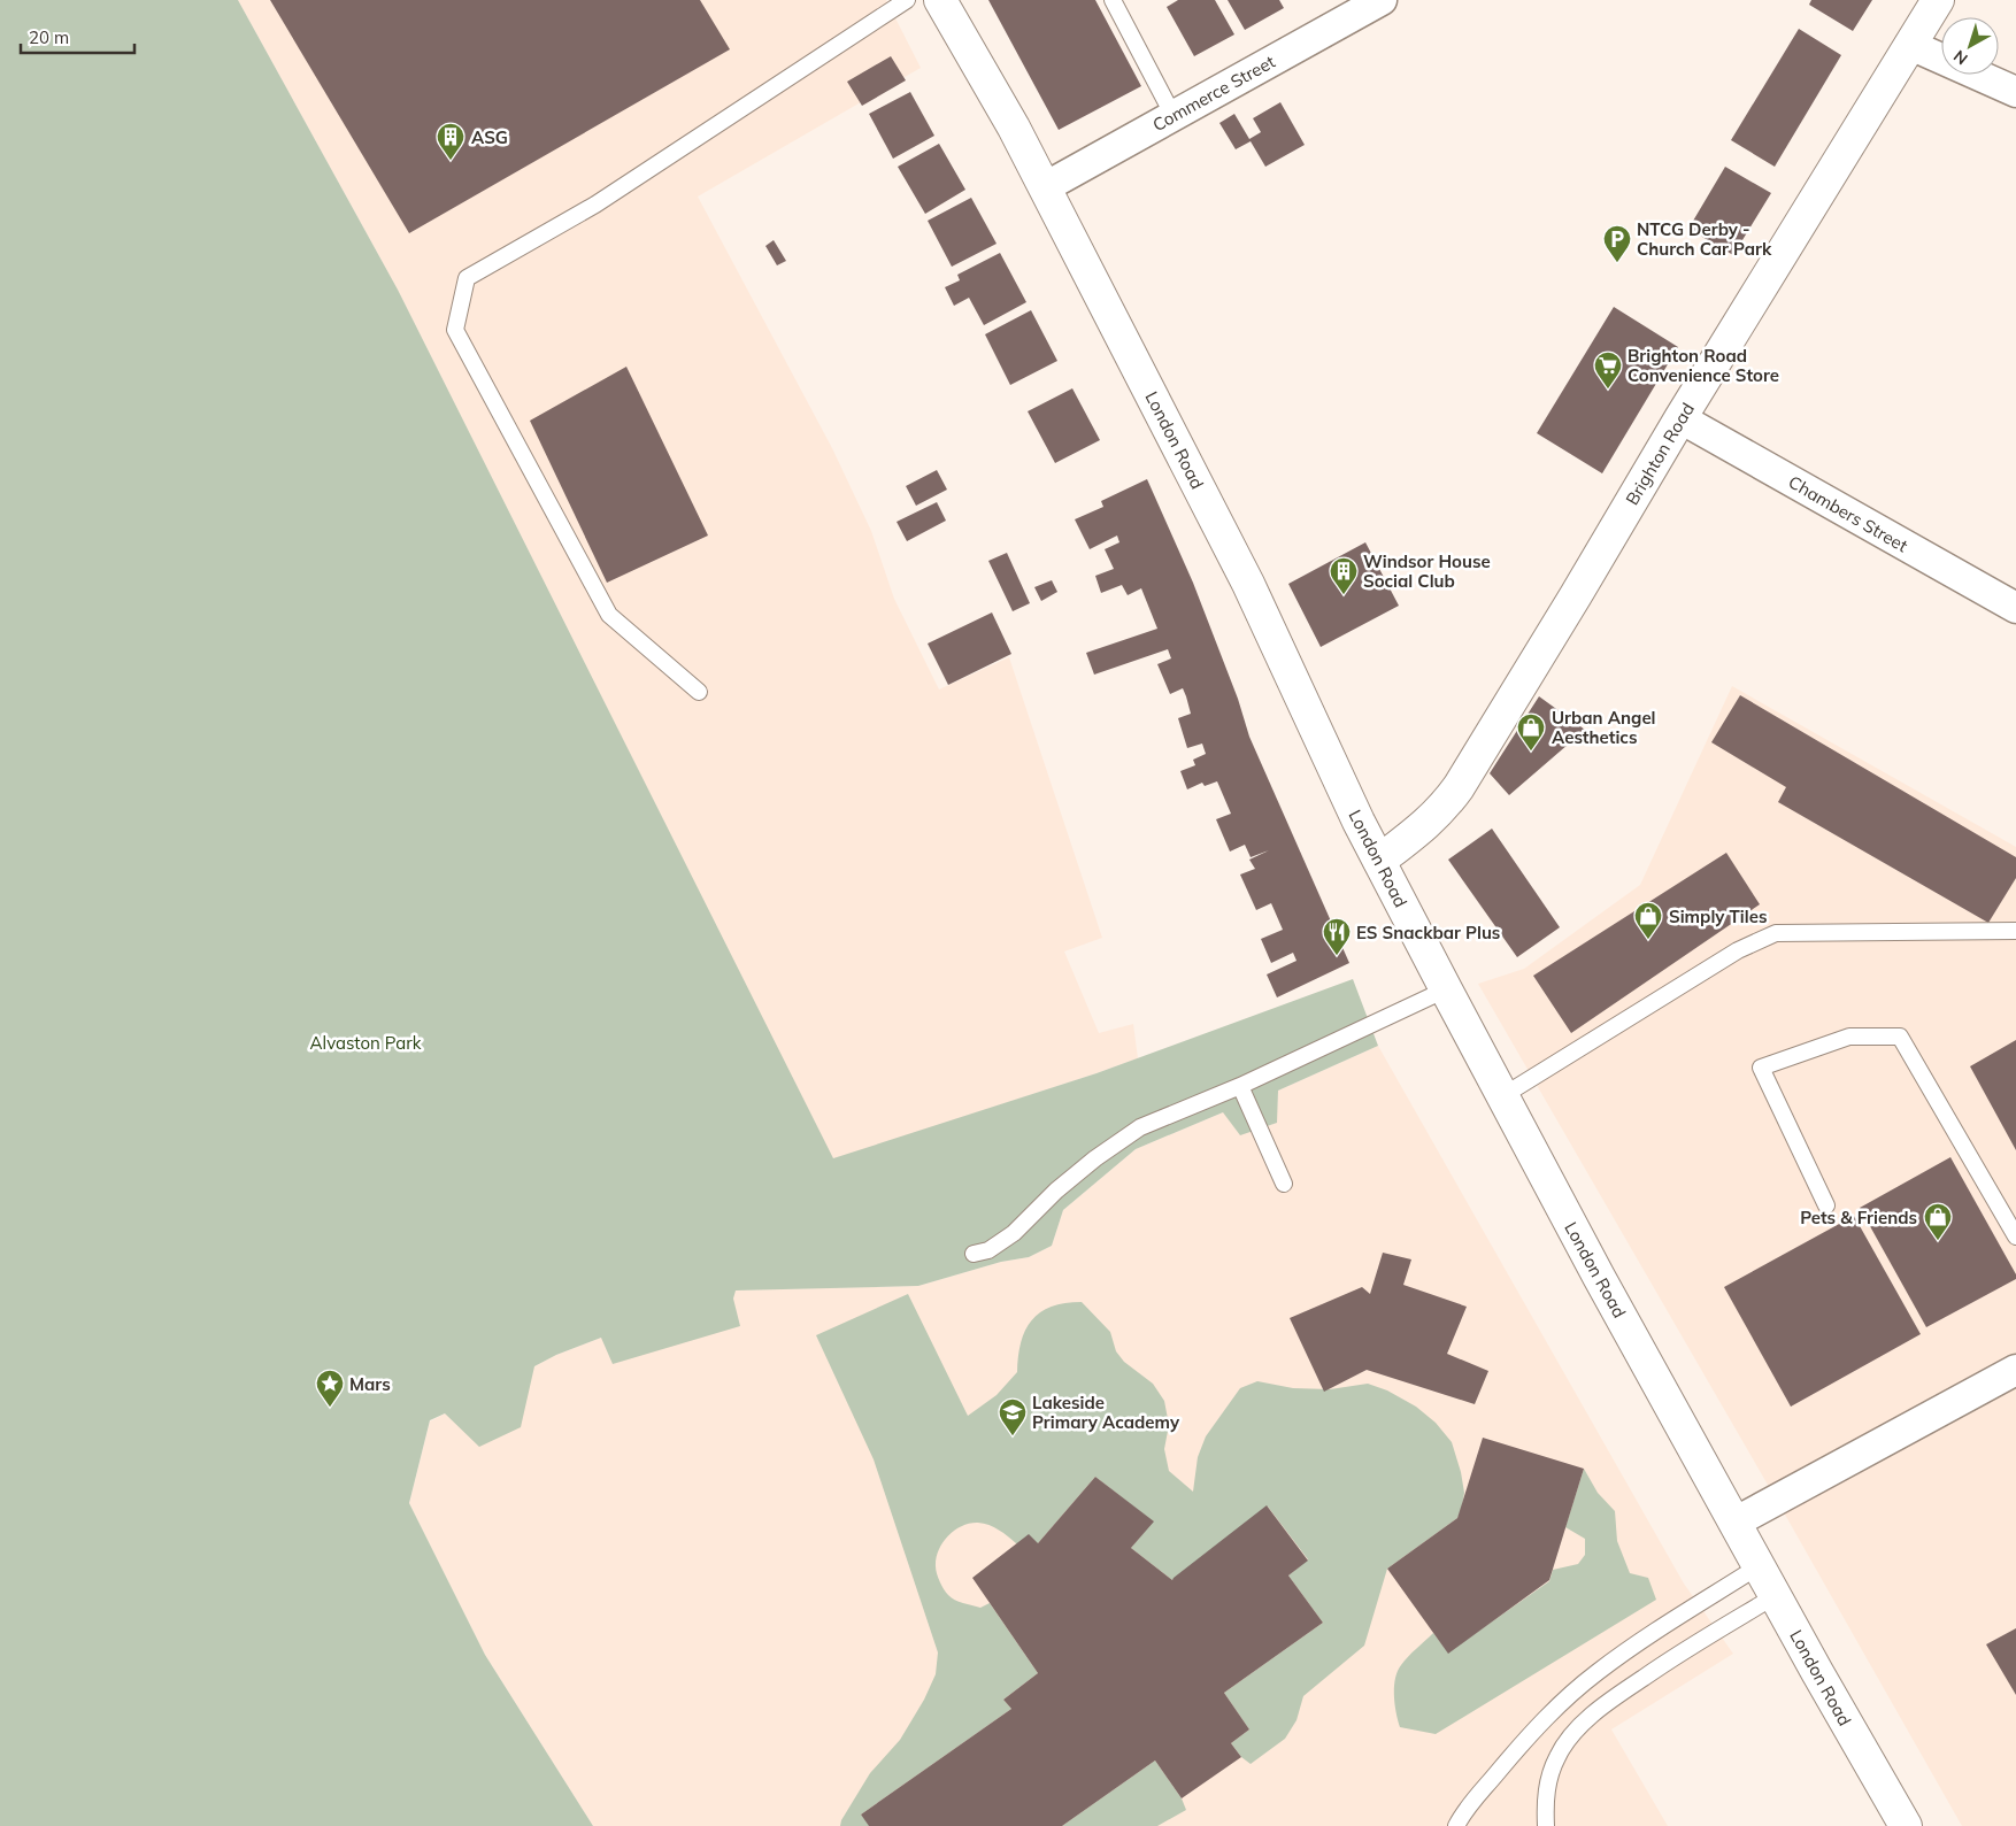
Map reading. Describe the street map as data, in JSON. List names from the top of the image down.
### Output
{
  "streets": {
    "main road": ["London Road", "Brighton Road"],
    "street": ["Commerce Street", "Chambers Street"]
  },
  "crossings": [
    ["Commerce Street", "London Road"],
    ["London Road", "Brighton Road"],
    ["Brighton Road", "Chambers Street"]
  ],
  "parks": ["Alvaston Park"],
  "places": {
    "building": ["ASG", "Windsor House Social Club"],
    "parking": ["NTCG Derby - Church Car Park"],
    "supermarket": ["Brighton Road Convenience Store"],
    "shop": ["Urban Angel Aesthetics", "Simply Tiles", "Pets & Friends"],
    "restaurant": ["ES Snackbar Plus"],
    "place": ["Mars"],
    "school or university": ["Lakeside Primary Academy"]
  },
  "scale_bar": "20 m",
  "north": "bottom left"
}
